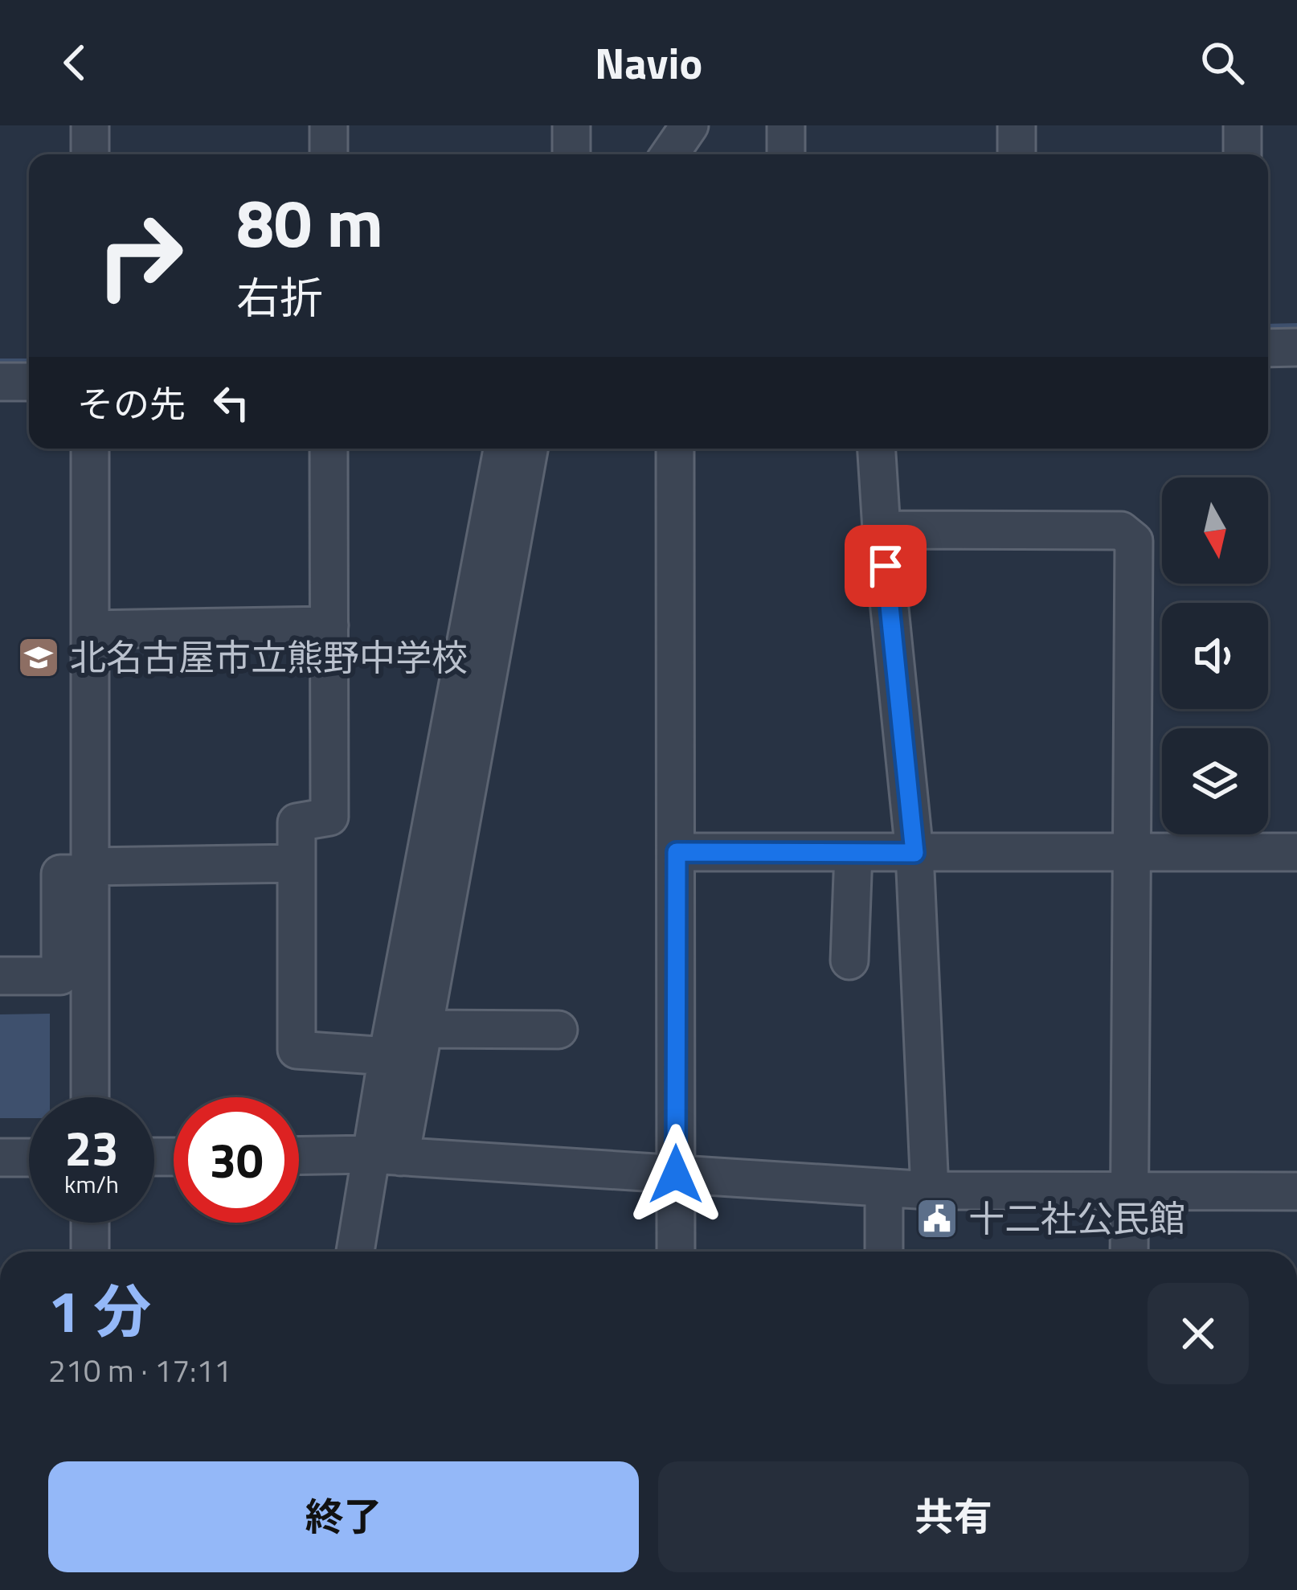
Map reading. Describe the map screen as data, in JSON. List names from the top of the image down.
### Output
{
  "places": {
    "school or university": ["北名古屋市立熊野中学校"],
    "public building": ["十二社公民館"]
  },
  "north": "bottom",
  "page": {
    "header": "Navio",
    "turn": ["80 m", "右折"],
    "then": "その先",
    "speed": "23 km/h",
    "limit": "30",
    "heading": ["1 分", "210 m · 17:11"],
    "buttons": ["終了", "共有"]
  }
}
